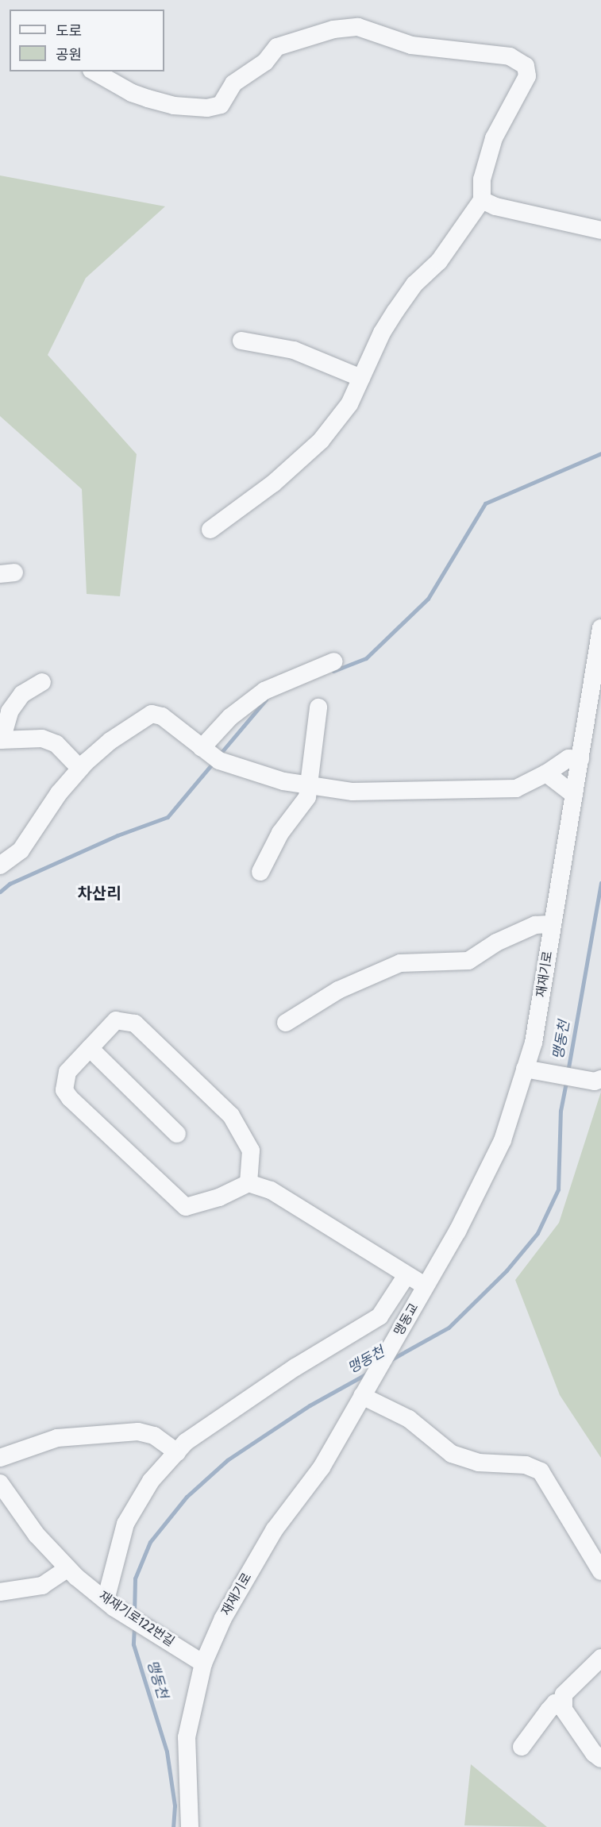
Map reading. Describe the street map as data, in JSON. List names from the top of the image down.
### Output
{
  "streets": {
    "street": ["재재기로", "맹동교", "재재기로122번길"]
  },
  "crossings": [
    ["재재기로", "맹동교"],
    ["재재기로", "재재기로122번길"]
  ],
  "districts": ["차산리"],
  "water": ["맹동천"],
  "legend": ["도로", "공원"]
}
